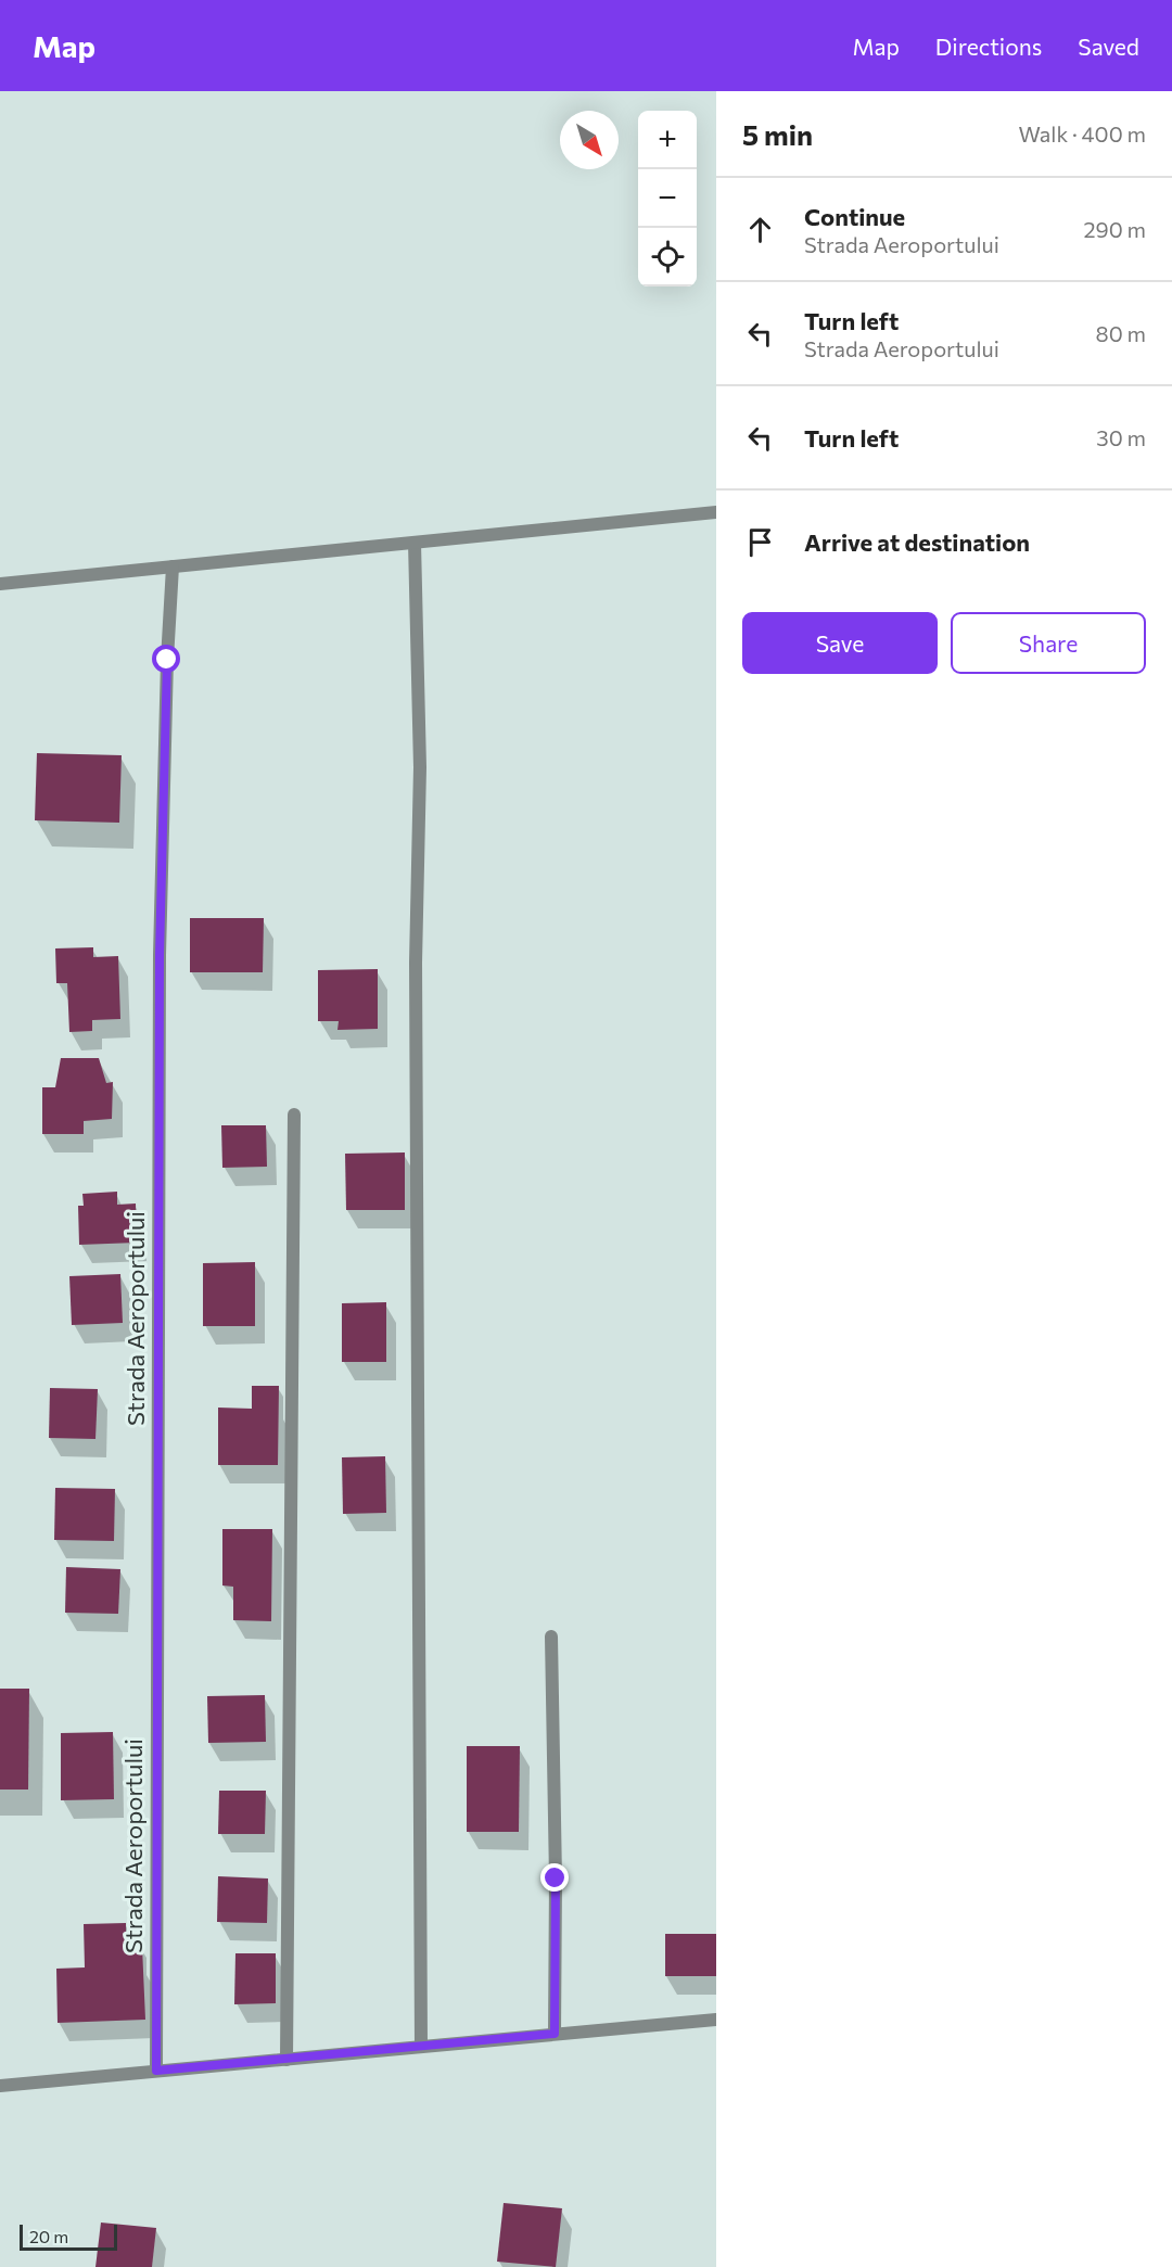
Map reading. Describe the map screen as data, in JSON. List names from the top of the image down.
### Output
{
  "streets": {
    "street": ["Strada Aeroportului"]
  },
  "scale_bar": "20 m",
  "north": "bottom right",
  "page": {
    "header": "Map",
    "nav": ["Map", "Directions", "Saved"],
    "heading": ["5 min", "Walk · 400 m"],
    "map_buttons": ["+", "−"],
    "list": [
      ["Continue", "Strada Aeroportului", "290 m"],
      ["Turn left", "Strada Aeroportului", "80 m"],
      ["Turn left", "30 m"],
      "Arrive at destination"
    ],
    "buttons": ["Save", "Share"],
    "scale": "20 m"
  }
}
